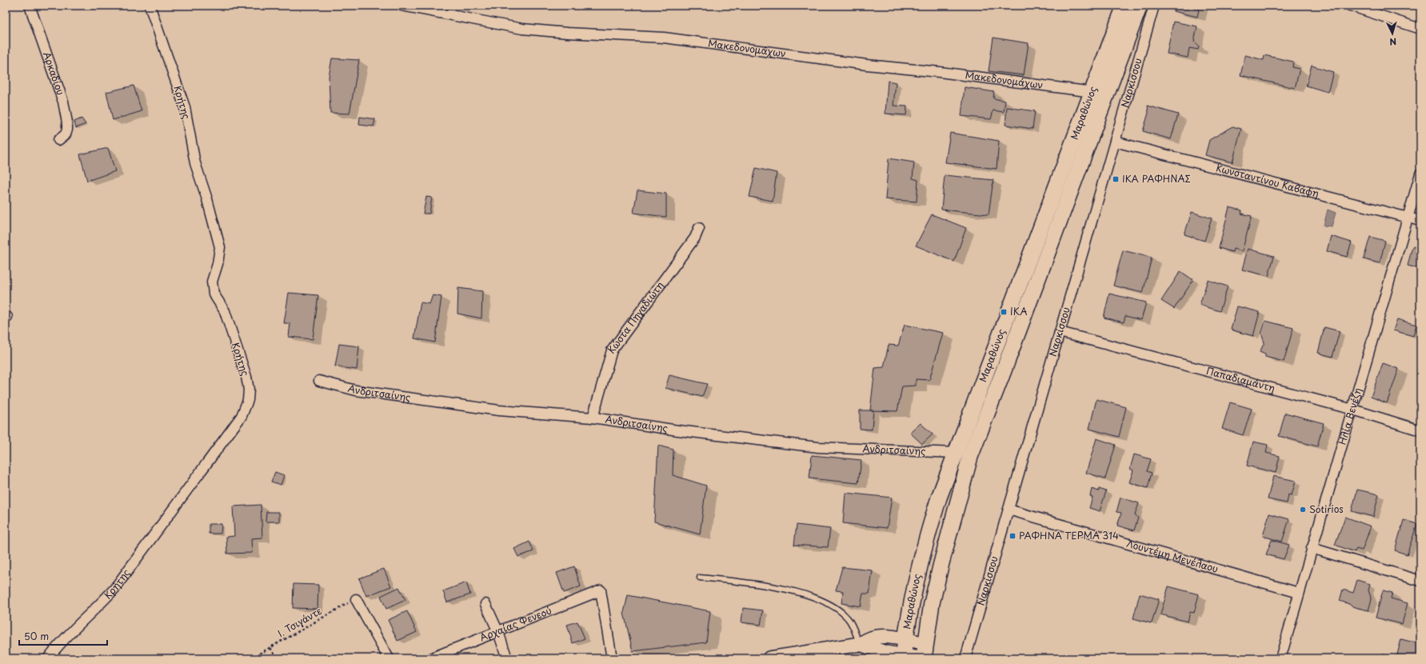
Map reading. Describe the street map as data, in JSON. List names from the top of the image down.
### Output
{
  "streets": {
    "main road": ["Μαραθώνος"],
    "street": [
      "Μακεδονομάχων",
      "Αρκαδίου",
      "Ναρκίσσου",
      "Κρήτης",
      "Κωνσταντίνου Καβάφη",
      "Κώστα Πηγαδιώτη",
      "Παπαδιαμάντη",
      "Ανδριτσαίνης",
      "Ηλία Βενέζη",
      "Λουντέμη Μενέλαου",
      "Αρχαίας Φενεού"
    ],
    "path": ["Ι. Τσιγάντε"]
  },
  "crossings": [
    ["Μακεδονομάχων", "Μαραθώνος"],
    ["Ναρκίσσου", "Κωνσταντίνου Καβάφη"],
    ["Ναρκίσσου", "Παπαδιαμάντη"],
    ["Ναρκίσσου", "Λουντέμη Μενέλαου"],
    ["Μαραθώνος", "Ανδριτσαίνης"],
    ["Κωνσταντίνου Καβάφη", "Ηλία Βενέζη"],
    ["Κώστα Πηγαδιώτη", "Ανδριτσαίνης"],
    ["Παπαδιαμάντη", "Ηλία Βενέζη"],
    ["Ηλία Βενέζη", "Λουντέμη Μενέλαου"]
  ],
  "places": {
    "transit": ["ΙΚΑ ΡΑΦΗΝΑΣ", "ΙΚΑ", "ΡΑΦΗΝΑ ΤΕΡΜΑ 314"],
    "other": ["Sotirios"]
  },
  "scale_bar": "50 m",
  "north": "bottom"
}
